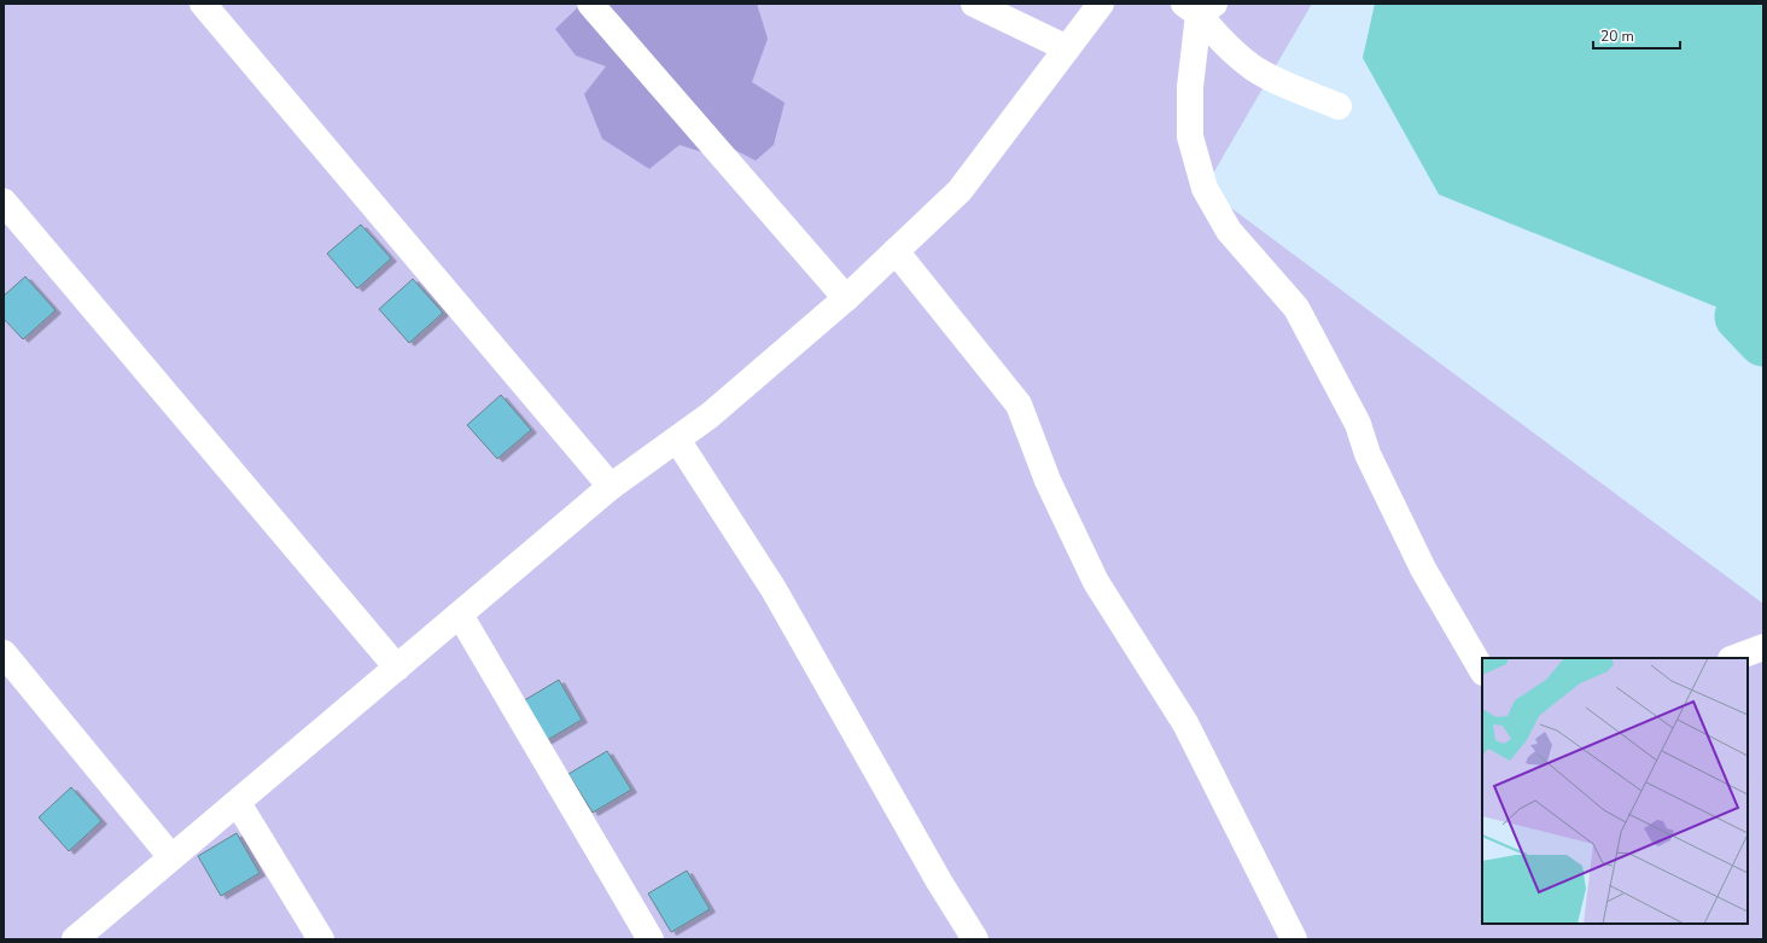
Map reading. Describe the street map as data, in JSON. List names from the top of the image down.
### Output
{
  "scale_bar": "20 m"
}
